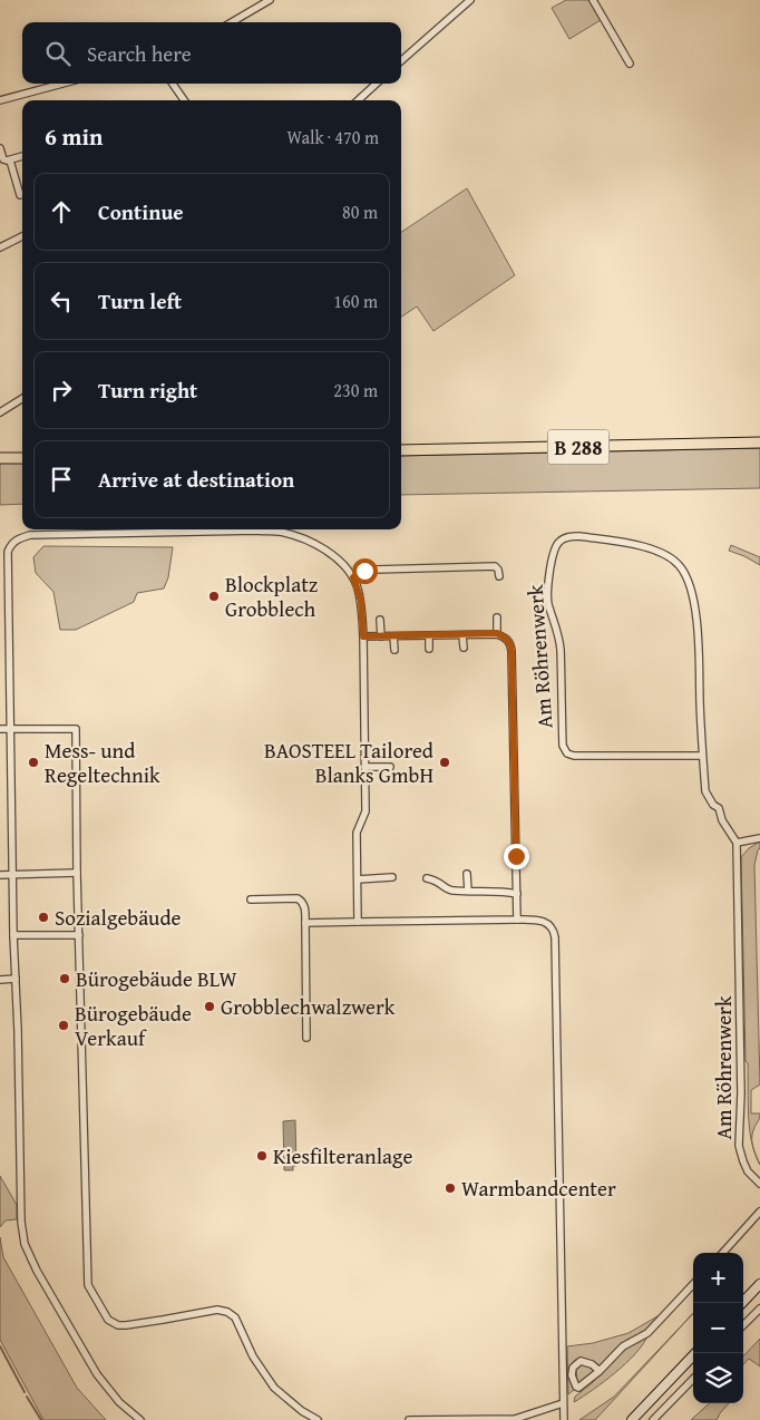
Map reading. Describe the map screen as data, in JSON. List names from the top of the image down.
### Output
{
  "streets": {
    "main road": ["B 288"],
    "street": ["Am Röhrenwerk"]
  },
  "places": [
    "Blockplatz Grobblech",
    "Mess- und Regeltechnik",
    "BAOSTEEL Tailored Blanks GmbH",
    "Sozialgebäude",
    "Bürogebäude BLW",
    "Grobblechwalzwerk",
    "Bürogebäude Verkauf",
    "Kiesfilteranlage",
    "Warmbandcenter"
  ],
  "page": {
    "search": "Search here",
    "heading": ["6 min", "Walk · 470 m"],
    "list": [
      ["Continue", "80 m"],
      ["Turn left", "160 m"],
      ["Turn right", "230 m"],
      "Arrive at destination"
    ],
    "map_buttons": ["+", "−"]
  }
}
